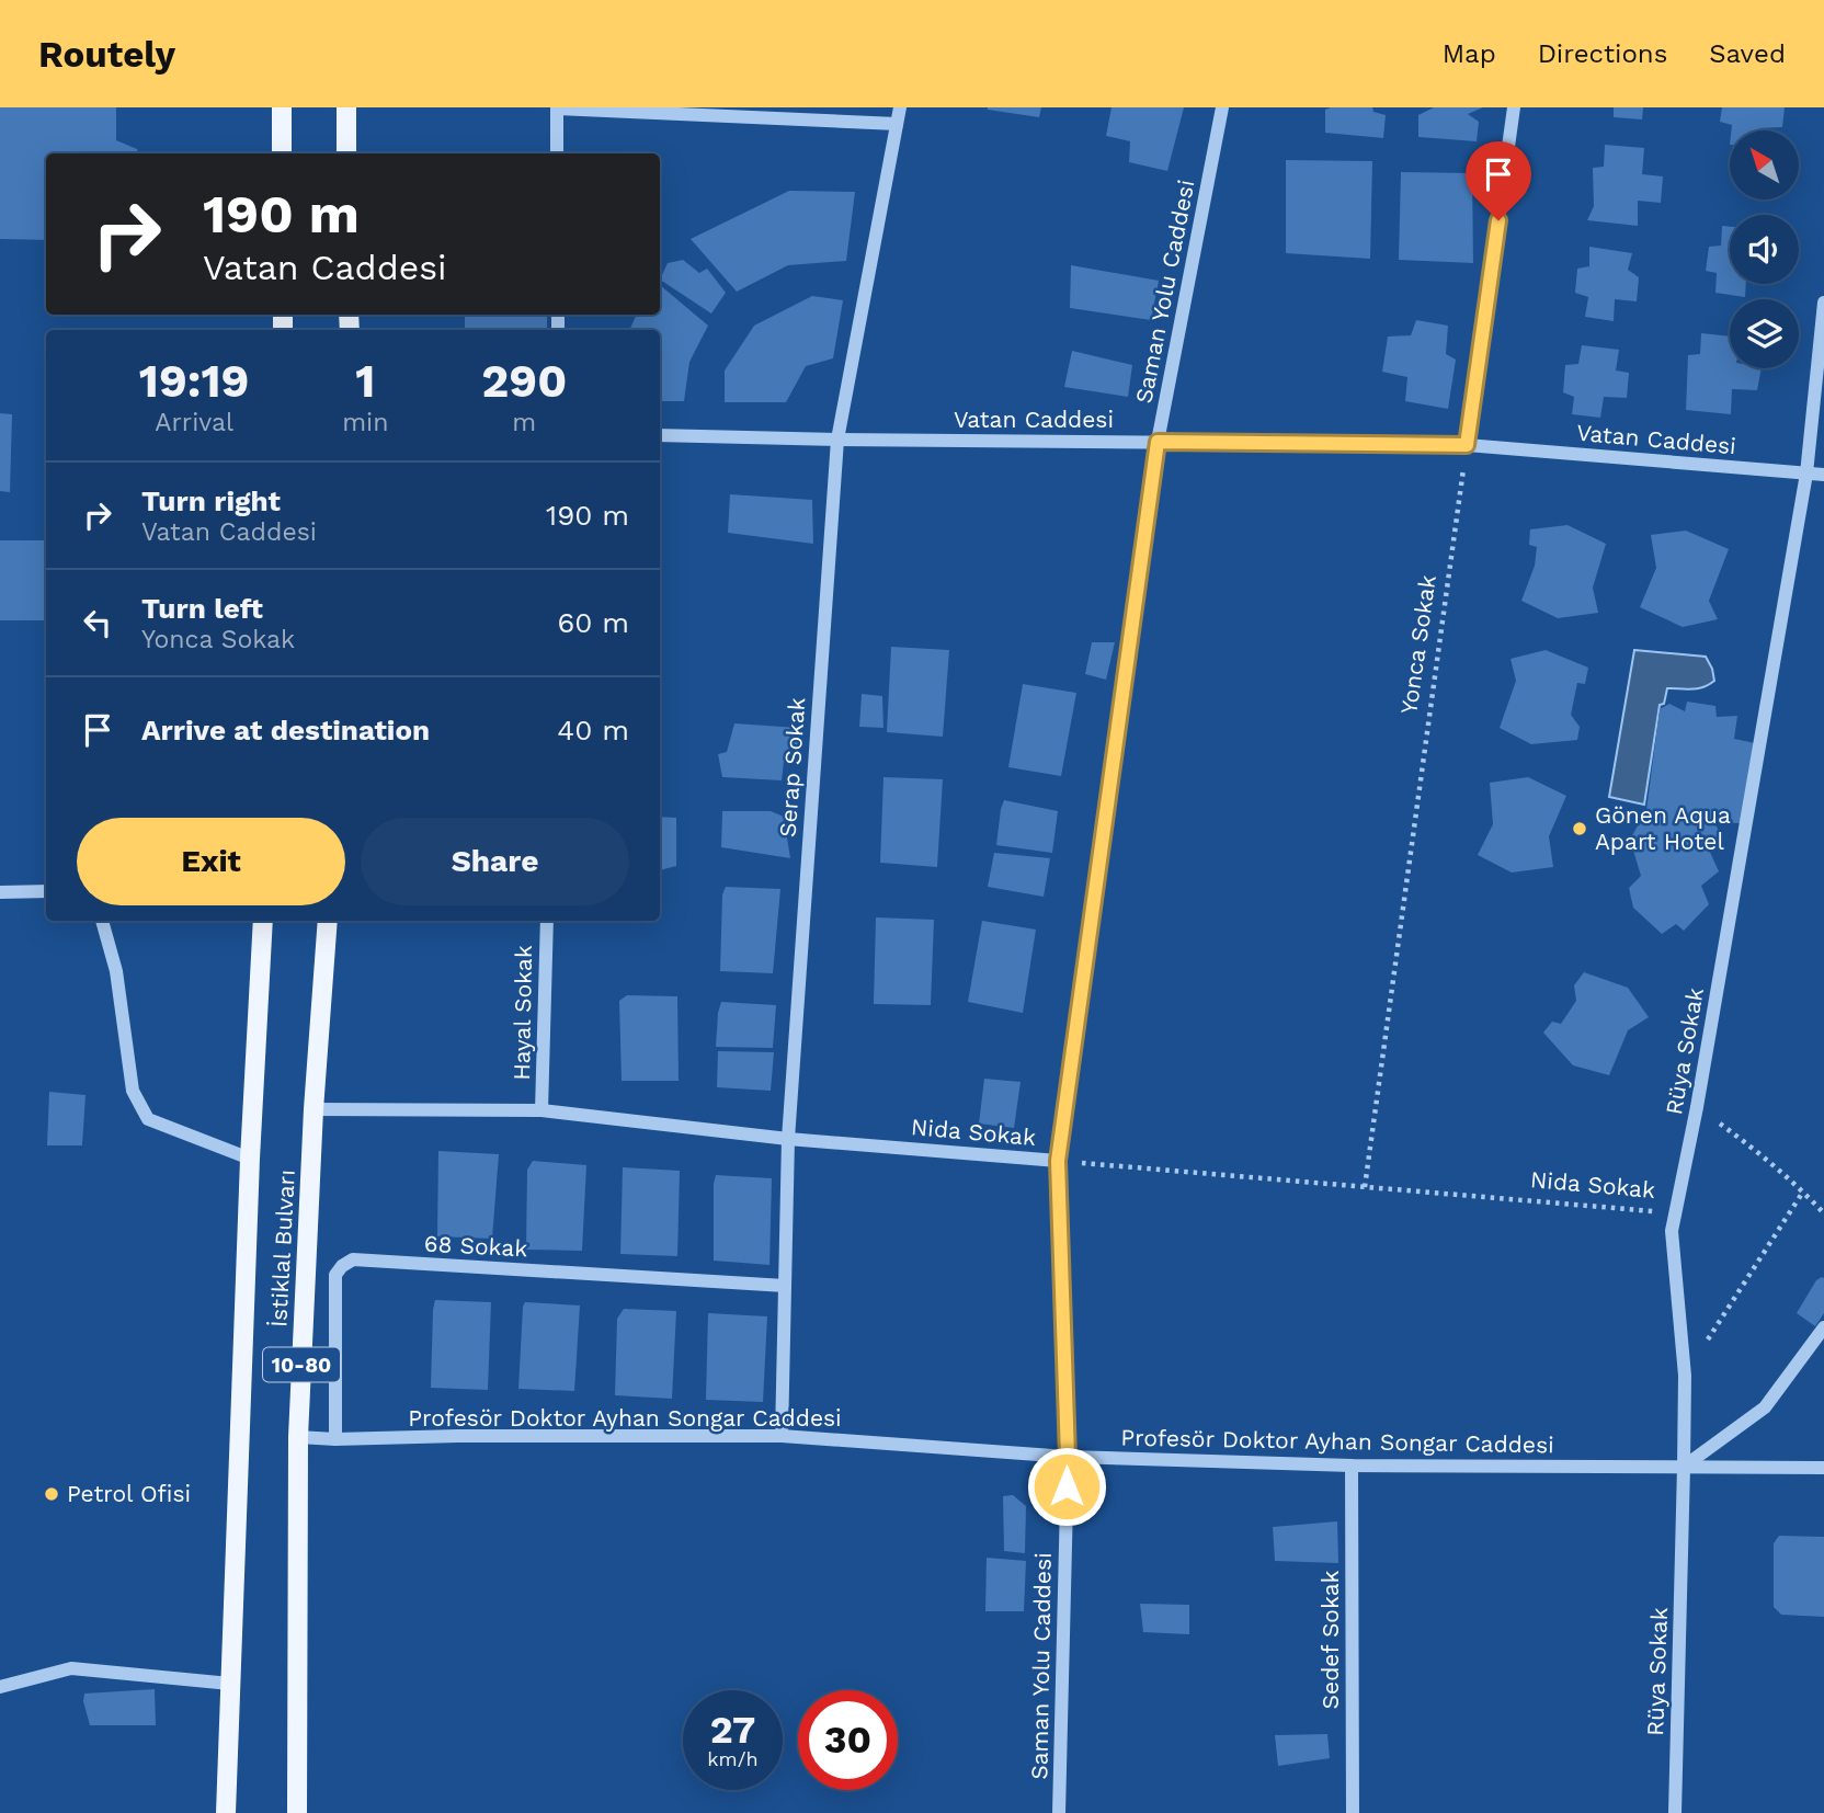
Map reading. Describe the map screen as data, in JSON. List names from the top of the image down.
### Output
{
  "streets": {
    "main road": ["İstiklal Bulvarı", "10-80"],
    "street": [
      "Saman Yolu Caddesi",
      "Vatan Caddesi",
      "Serap Sokak",
      "Hayal Sokak",
      "Rüya Sokak",
      "Nida Sokak",
      "68 Sokak",
      "Profesör Doktor Ayhan Songar Caddesi",
      "Sedef Sokak"
    ],
    "path": ["Yonca Sokak"]
  },
  "crossings": [
    ["Saman Yolu Caddesi", "Vatan Caddesi"],
    ["Saman Yolu Caddesi", "Nida Sokak"],
    ["Saman Yolu Caddesi", "Profesör Doktor Ayhan Songar Caddesi"],
    ["Vatan Caddesi", "Yonca Sokak"],
    ["Vatan Caddesi", "Serap Sokak"],
    ["Vatan Caddesi", "Rüya Sokak"],
    ["Yonca Sokak", "Nida Sokak"],
    ["Serap Sokak", "Nida Sokak"],
    ["Serap Sokak", "68 Sokak"],
    ["Serap Sokak", "Profesör Doktor Ayhan Songar Caddesi"],
    ["Hayal Sokak", "Nida Sokak"],
    ["Rüya Sokak", "Nida Sokak"],
    ["Rüya Sokak", "Profesör Doktor Ayhan Songar Caddesi"],
    ["Nida Sokak", "İstiklal Bulvarı"],
    ["68 Sokak", "Profesör Doktor Ayhan Songar Caddesi"],
    ["İstiklal Bulvarı", "Profesör Doktor Ayhan Songar Caddesi"],
    ["Profesör Doktor Ayhan Songar Caddesi", "Sedef Sokak"]
  ],
  "places": ["Gönen Aqua Apart Hotel", "Petrol Ofisi"],
  "north": "top left",
  "page": {
    "header": "Routely",
    "nav": ["Map", "Directions", "Saved"],
    "turn": ["190 m", "Vatan Caddesi"],
    "eta": [
      "19:19",
      "Arrival",
      "1",
      "min",
      "290",
      "m"
    ],
    "list": [
      {
        "name": "Turn right",
        "note": "Vatan Caddesi",
        "value": "190 m"
      },
      {
        "name": "Turn left",
        "note": "Yonca Sokak",
        "value": "60 m"
      },
      {
        "name": "Arrive at destination",
        "value": "40 m"
      }
    ],
    "buttons": ["Exit", "Share"],
    "speed": "27 km/h",
    "limit": "30"
  }
}
